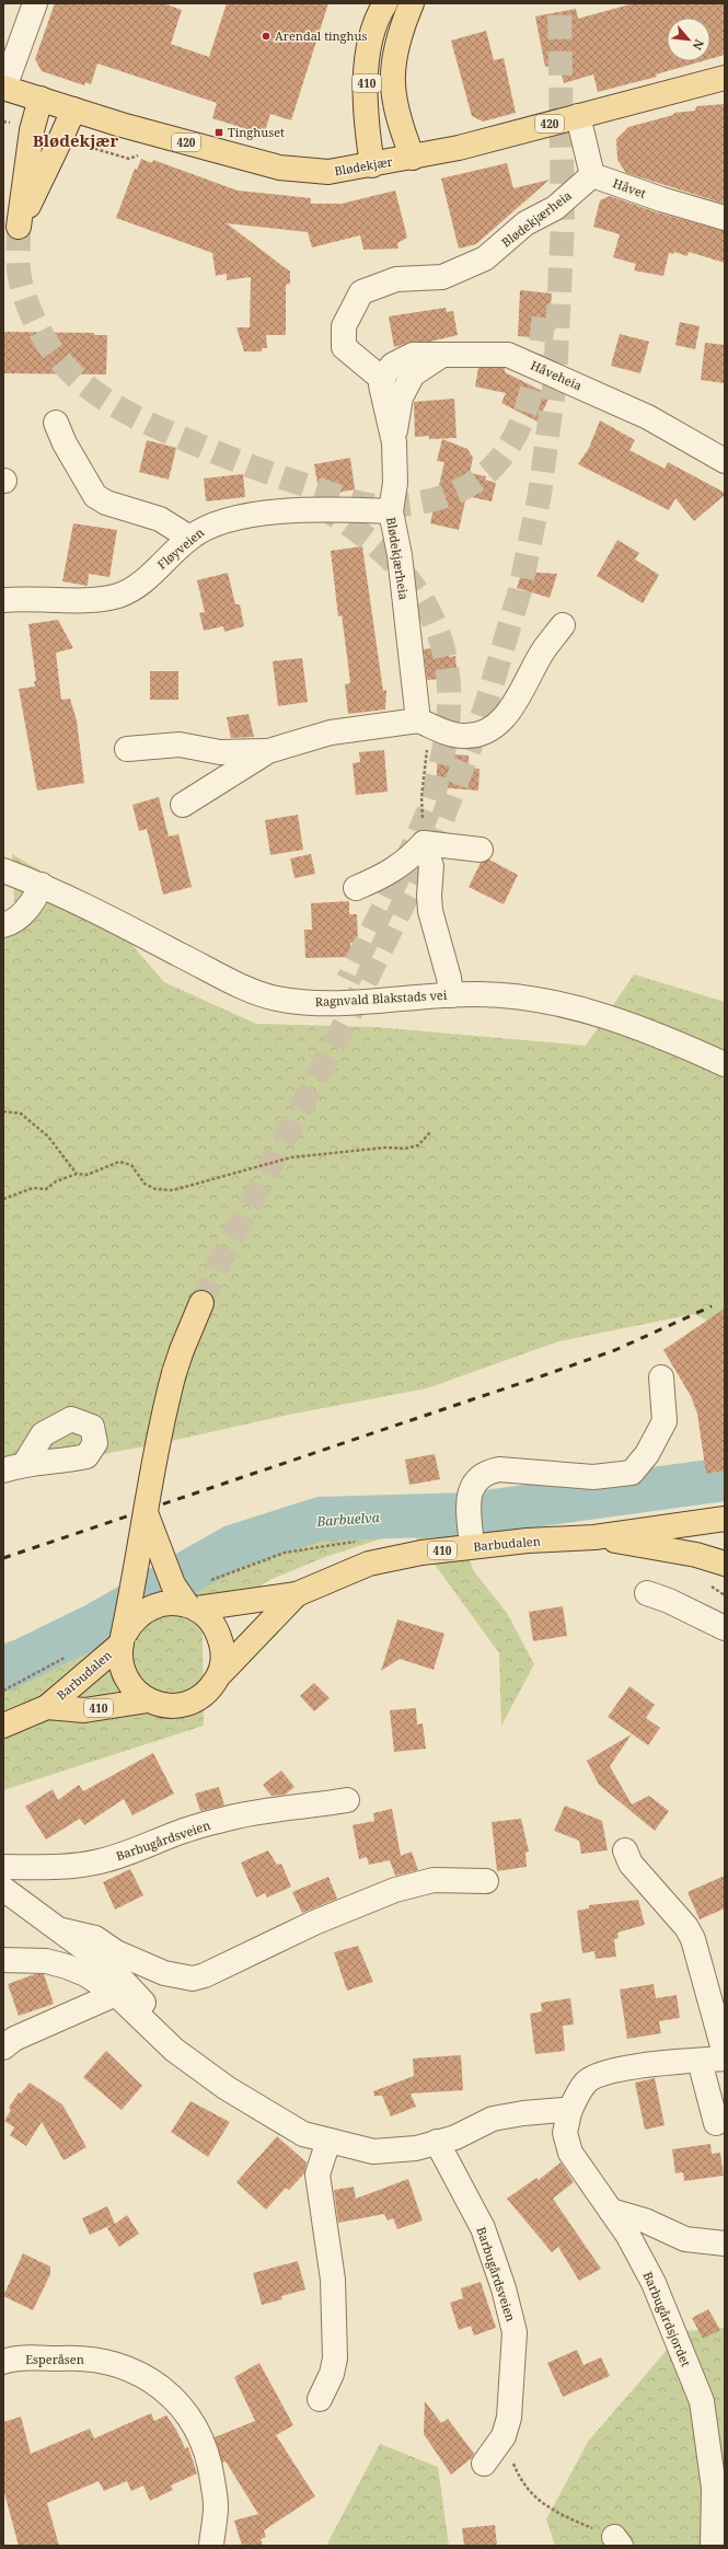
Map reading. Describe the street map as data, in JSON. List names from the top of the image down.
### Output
{
  "streets": {
    "main road": [
      "410",
      "420",
      "Blødekjær",
      "Barbudalen"
    ],
    "street": [
      "Håvet",
      "Blødekjærheia",
      "Håveheia",
      "Fløyveien",
      "Ragnvald Blakstads vei",
      "Barbugårdsveien",
      "Barbugårdsjordet",
      "Esperåsen"
    ]
  },
  "crossings": [
    ["410", "Blødekjær"],
    ["410", "Barbudalen"],
    ["Håvet", "Blødekjærheia"],
    ["Blødekjærheia", "Håveheia"],
    ["Blødekjærheia", "Fløyveien"]
  ],
  "districts": ["Blødekjær"],
  "water": ["Barbuelva"],
  "places": {
    "other": ["Arendal tinghus"],
    "transit": ["Tinghuset"]
  },
  "north": "bottom right"
}
